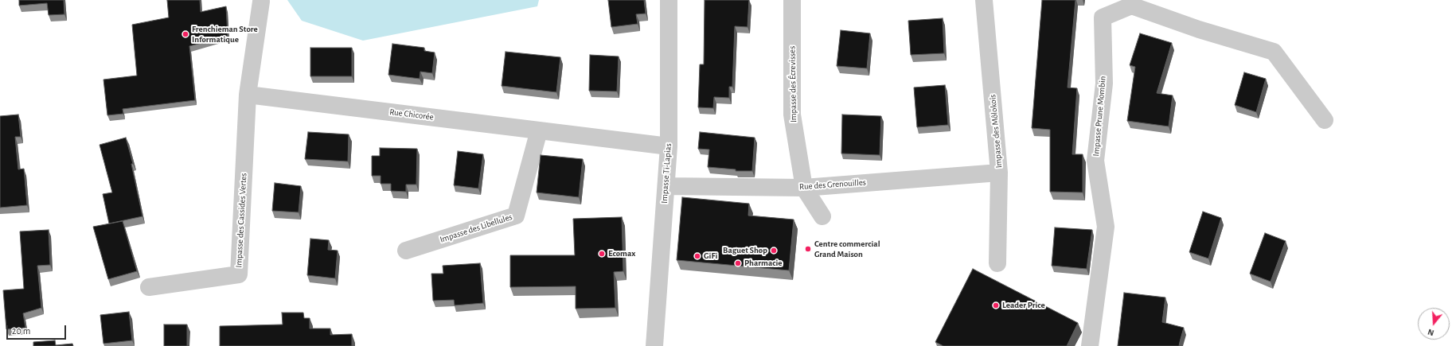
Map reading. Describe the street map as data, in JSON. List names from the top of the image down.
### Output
{
  "streets": {
    "street": [
      "Impasse des Écrevisses",
      "Rue Chicorée",
      "Impasse Prune Mombin",
      "Impasse des Môlokoïs",
      "Impasse Ti-Lapias",
      "Rue des Grenouilles",
      "Impasse des Cassides Vertes",
      "Impasse des Libellules"
    ]
  },
  "crossings": [
    ["Impasse des Écrevisses", "Rue des Grenouilles"],
    ["Rue Chicorée", "Impasse Ti-Lapias"],
    ["Rue Chicorée", "Impasse des Cassides Vertes"],
    ["Rue Chicorée", "Impasse des Libellules"],
    ["Impasse des Môlokoïs", "Rue des Grenouilles"],
    ["Impasse Ti-Lapias", "Rue des Grenouilles"]
  ],
  "places": [
    "Frenchieman Store Informatique",
    "Centre commercial Grand Maison",
    "Baguet Shop",
    "Ecomax",
    "GiFi",
    "Pharmacie",
    "Leader Price"
  ],
  "scale_bar": "20 m",
  "north": "bottom"
}
